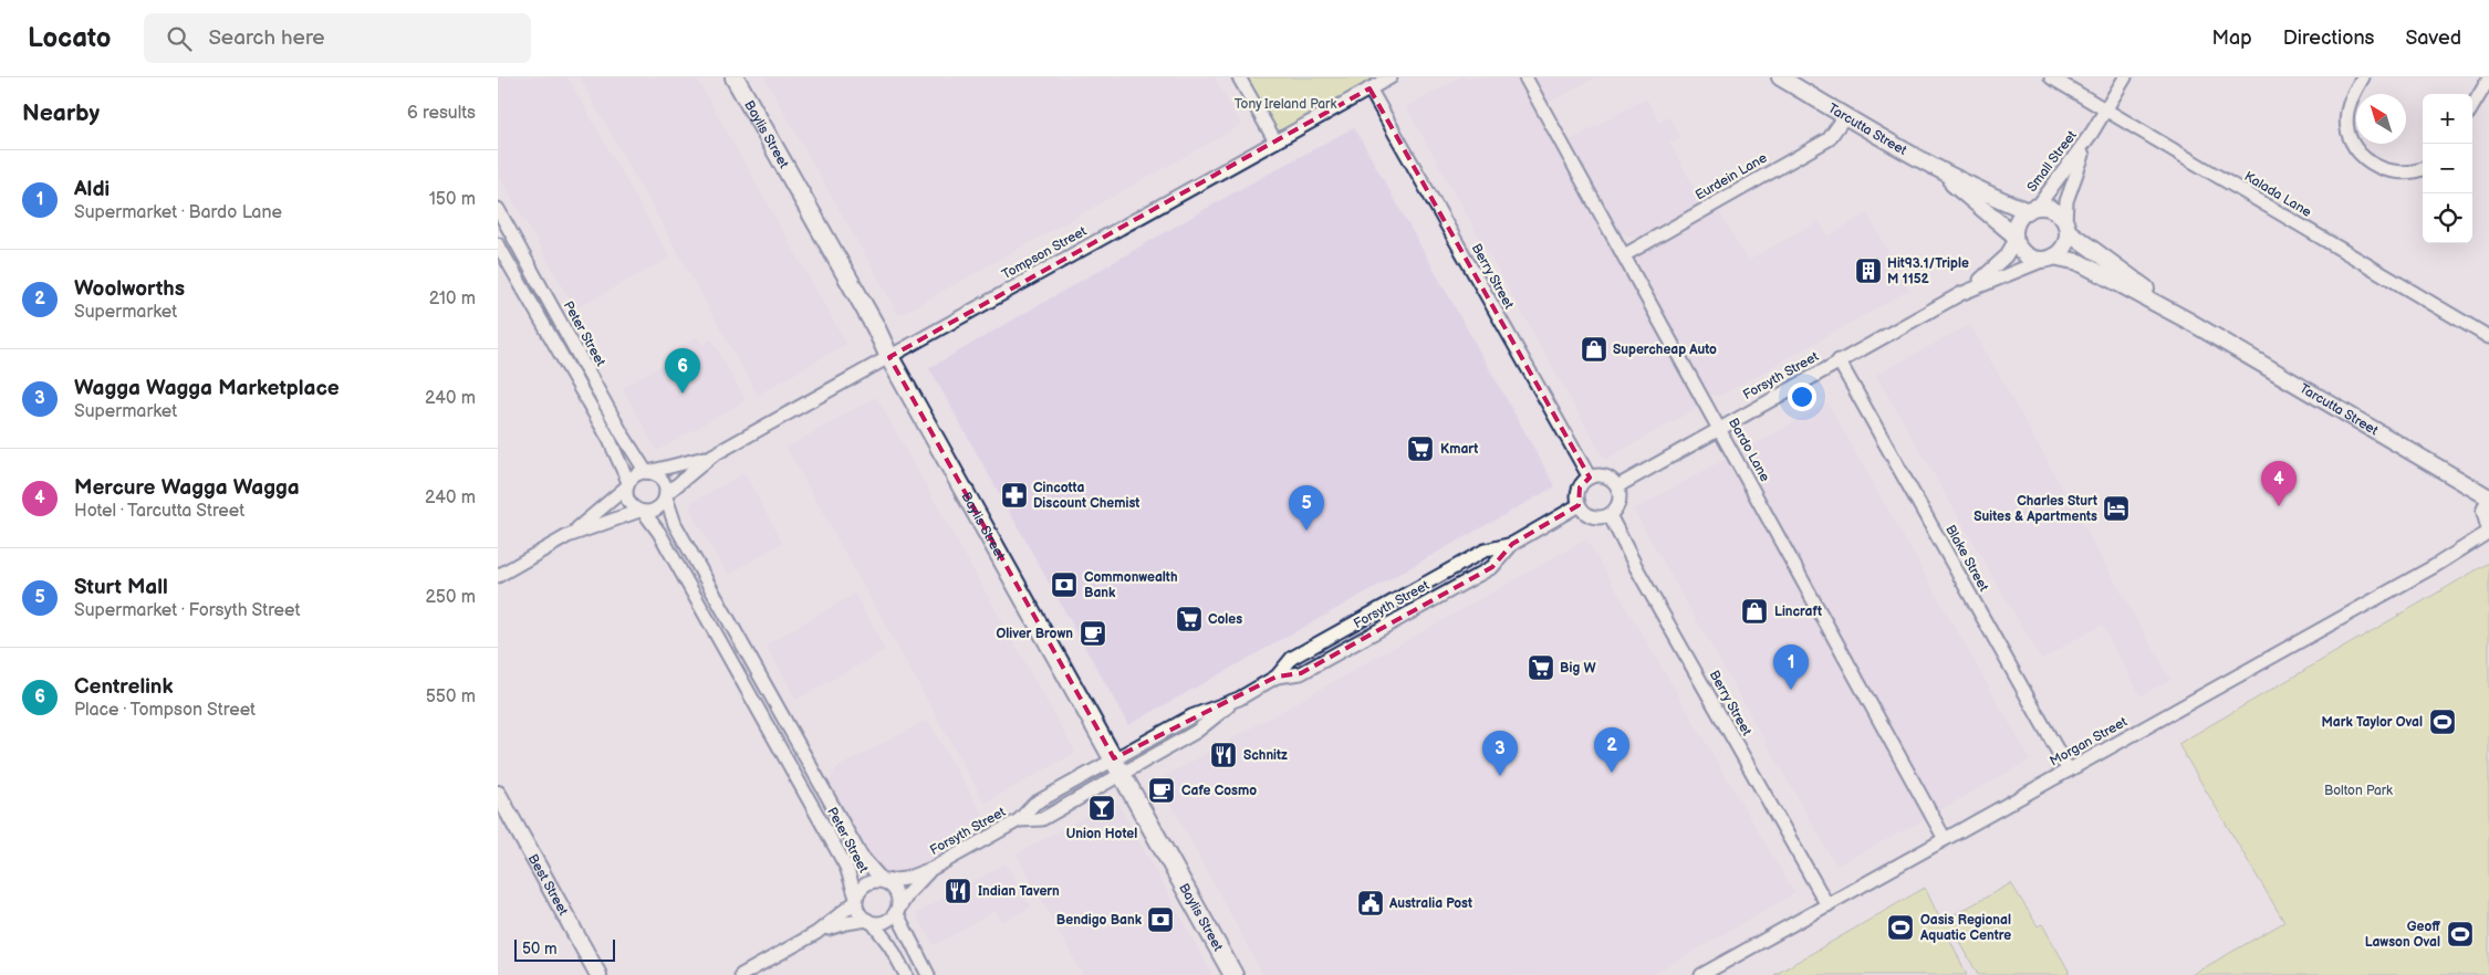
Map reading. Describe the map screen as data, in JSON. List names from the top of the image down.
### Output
{
  "streets": {
    "main road": ["Baylis Street"],
    "street": [
      "Tarcutta Street",
      "Small Street",
      "Eurdein Lane",
      "Kalada Lane",
      "Tompson Street",
      "Berry Street",
      "Peter Street",
      "Forsyth Street",
      "Bardo Lane",
      "Blake Street",
      "Morgan Street",
      "Best Street"
    ]
  },
  "crossings": [
    ["Tarcutta Street", "Small Street"],
    ["Tarcutta Street", "Eurdein Lane"],
    ["Tarcutta Street", "Forsyth Street"],
    ["Baylis Street", "Tompson Street"],
    ["Baylis Street", "Forsyth Street"],
    ["Small Street", "Kalada Lane"],
    ["Small Street", "Forsyth Street"],
    ["Eurdein Lane", "Bardo Lane"],
    ["Tompson Street", "Berry Street"],
    ["Tompson Street", "Peter Street"],
    ["Berry Street", "Forsyth Street"],
    ["Berry Street", "Morgan Street"],
    ["Peter Street", "Forsyth Street"],
    ["Forsyth Street", "Bardo Lane"],
    ["Forsyth Street", "Blake Street"],
    ["Bardo Lane", "Morgan Street"],
    ["Blake Street", "Morgan Street"]
  ],
  "parks": ["Tony Ireland Park", "Bolton Park"],
  "places": {
    "building": ["Hit93.1/Triple M 1152"],
    "shop": ["Supercheap Auto", "Lincraft"],
    "supermarket": ["Kmart", "Coles", "Big W"],
    "pharmacy": ["Cincotta Discount Chemist"],
    "hotel": ["Charles Sturt Suites & Apartments"],
    "bank": ["Commonwealth Bank", "Bendigo Bank"],
    "cafe": ["Oliver Brown", "Cafe Cosmo"],
    "sports": ["Mark Taylor Oval", "Oasis Regional Aquatic Centre", "Geoff Lawson Oval"],
    "restaurant": ["Schnitz", "Indian Tavern"],
    "bar": ["Union Hotel"],
    "public building": ["Australia Post"]
  },
  "scale_bar": "50 m",
  "north": "top left",
  "page": {
    "header": "Locato",
    "search": "Search here",
    "nav": ["Map", "Directions", "Saved"],
    "heading": ["Nearby", "6 results"],
    "map_buttons": ["+", "−"],
    "list": [
      {
        "mark": "1",
        "name": "Aldi",
        "note": "Supermarket · Bardo Lane",
        "value": "150 m"
      },
      {
        "mark": "2",
        "name": "Woolworths",
        "note": "Supermarket",
        "value": "210 m"
      },
      {
        "mark": "3",
        "name": "Wagga Wagga Marketplace",
        "note": "Supermarket",
        "value": "240 m"
      },
      {
        "mark": "4",
        "name": "Mercure Wagga Wagga",
        "note": "Hotel · Tarcutta Street",
        "value": "240 m"
      },
      {
        "mark": "5",
        "name": "Sturt Mall",
        "note": "Supermarket · Forsyth Street",
        "value": "250 m"
      },
      {
        "mark": "6",
        "name": "Centrelink",
        "note": "Place · Tompson Street",
        "value": "550 m"
      }
    ],
    "pins": [
      "6",
      "4",
      "5",
      "1",
      "2",
      "3"
    ],
    "scale": "50 m"
  }
}
